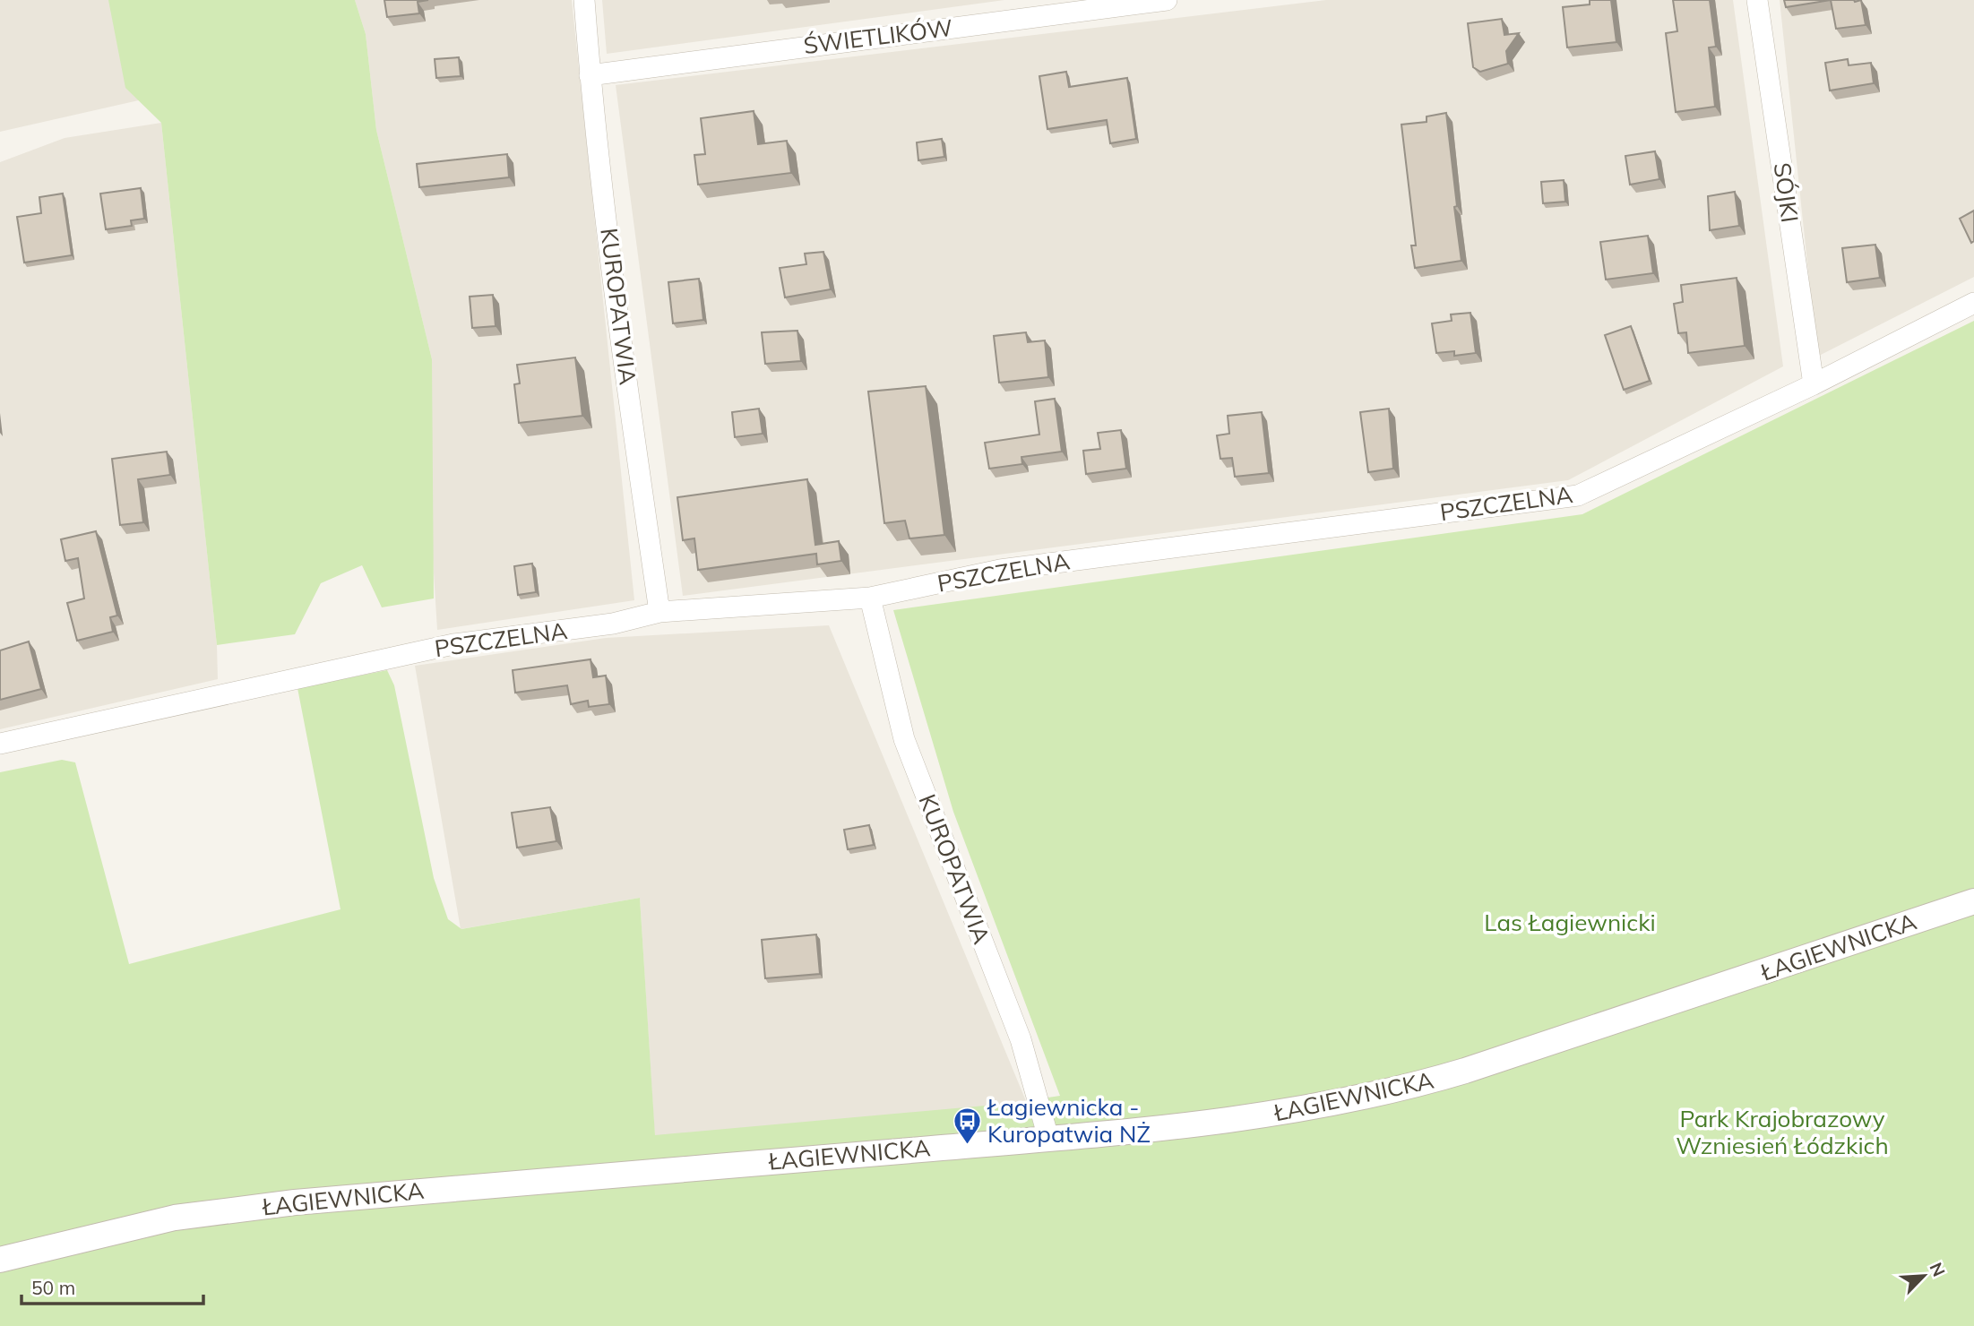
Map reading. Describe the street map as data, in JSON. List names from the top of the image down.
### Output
{
  "streets": {
    "street": [
      "ŚWIETLIKÓW",
      "SÓJKI",
      "KUROPATWIA",
      "PSZCZELNA",
      "ŁAGIEWNICKA"
    ]
  },
  "crossings": [
    ["ŚWIETLIKÓW", "KUROPATWIA"],
    ["SÓJKI", "PSZCZELNA"],
    ["KUROPATWIA", "PSZCZELNA"],
    ["KUROPATWIA", "ŁAGIEWNICKA"]
  ],
  "parks": ["Las Łagiewnicki", "Park Krajobrazowy Wzniesień Łódzkich"],
  "places": {
    "bus stop": ["Łagiewnicka - Kuropatwia NŻ"]
  },
  "scale_bar": "50 m",
  "north": "top right"
}
